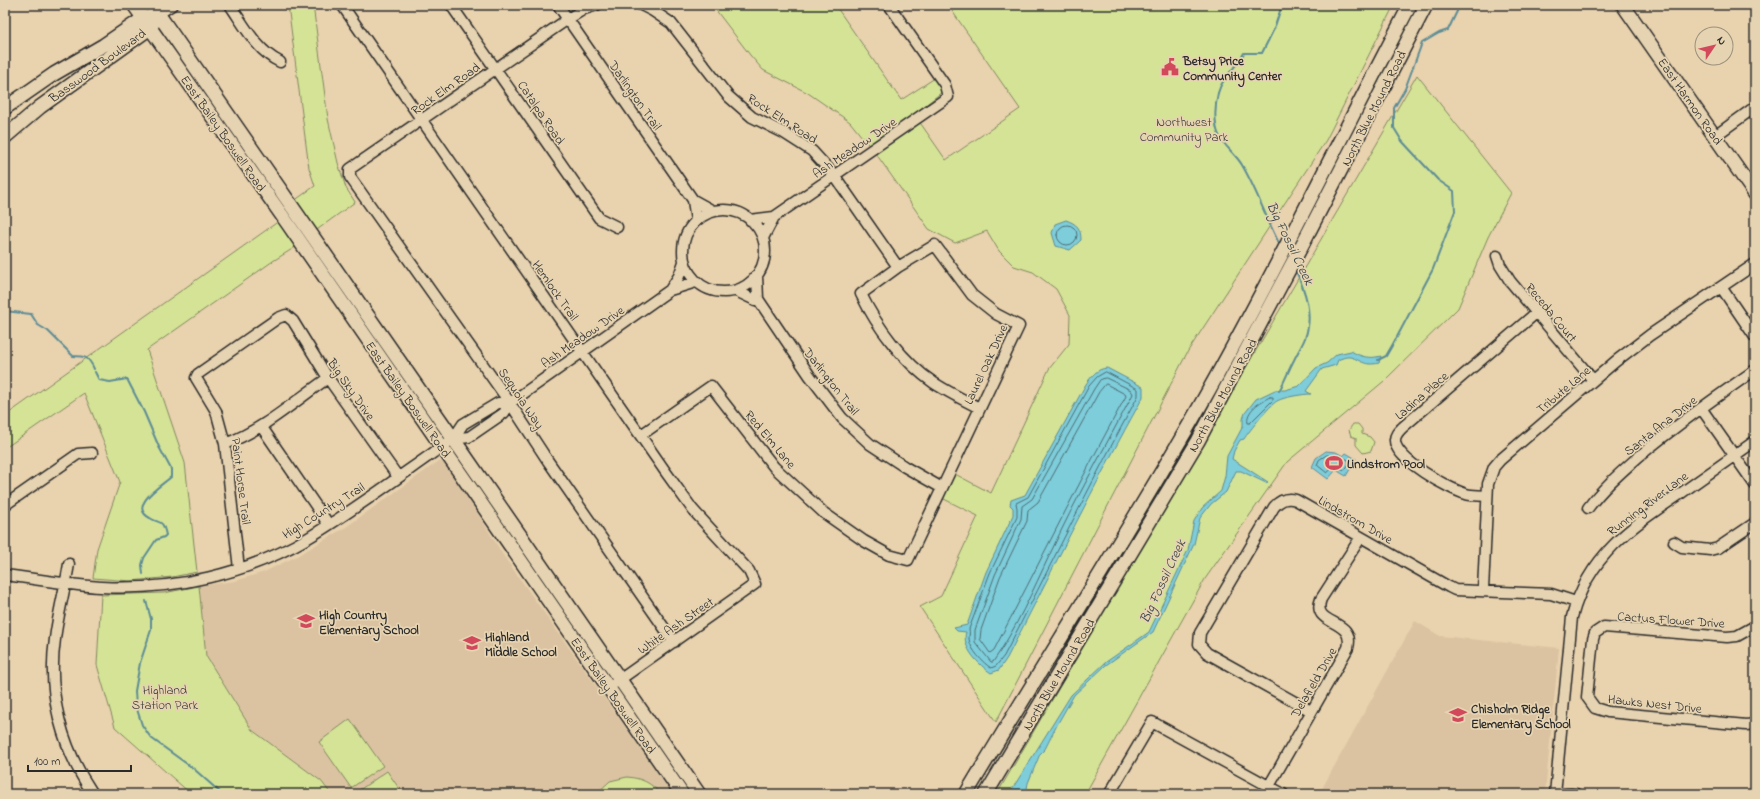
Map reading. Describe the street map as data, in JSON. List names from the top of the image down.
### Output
{
  "streets": {
    "main road": [
      "Basswood Boulevard",
      "East Harmon Road",
      "North Blue Mound Road",
      "East Bailey Boswell Road"
    ],
    "street": [
      "Rock Elm Road",
      "Darlington Trail",
      "Catalpa Road",
      "Ash Meadow Drive",
      "Hemlock Trail",
      "Receda Court",
      "Laurel Oak Drive",
      "Big Sky Drive",
      "Tribute Lane",
      "Ladina Place",
      "Sequoia Way",
      "Santa Ana Drive",
      "Red Elm Lane",
      "Paint Horse Trail",
      "Running River Lane",
      "High Country Trail",
      "Lindstrom Drive",
      "Cactus Flower Drive",
      "White Ash Street",
      "Delafield Drive",
      "Hawks Nest Drive"
    ]
  },
  "crossings": [
    ["Basswood Boulevard", "East Bailey Boswell Road"],
    ["Rock Elm Road", "Darlington Trail"],
    ["Rock Elm Road", "Catalpa Road"],
    ["Rock Elm Road", "Ash Meadow Drive"],
    ["Rock Elm Road", "Hemlock Trail"],
    ["Rock Elm Road", "Laurel Oak Drive"],
    ["Rock Elm Road", "Sequoia Way"],
    ["Darlington Trail", "Ash Meadow Drive"],
    ["Darlington Trail", "Laurel Oak Drive"],
    ["East Bailey Boswell Road", "Ash Meadow Drive"],
    ["East Bailey Boswell Road", "High Country Trail"],
    ["East Bailey Boswell Road", "White Ash Street"],
    ["Ash Meadow Drive", "Hemlock Trail"],
    ["Ash Meadow Drive", "Sequoia Way"],
    ["Ash Meadow Drive", "High Country Trail"],
    ["Hemlock Trail", "Red Elm Lane"],
    ["Hemlock Trail", "White Ash Street"],
    ["Receda Court", "Tribute Lane"],
    ["Receda Court", "Ladina Place"],
    ["Laurel Oak Drive", "Red Elm Lane"],
    ["Big Sky Drive", "Paint Horse Trail"],
    ["Big Sky Drive", "High Country Trail"],
    ["Tribute Lane", "Ladina Place"],
    ["Tribute Lane", "Lindstrom Drive"],
    ["Sequoia Way", "White Ash Street"],
    ["Paint Horse Trail", "High Country Trail"],
    ["Running River Lane", "Lindstrom Drive"],
    ["Lindstrom Drive", "Delafield Drive"],
    ["Cactus Flower Drive", "Hawks Nest Drive"]
  ],
  "water": ["Big Fossil Creek"],
  "parks": ["Northwest Community Park", "Highland Station Park"],
  "places": {
    "public building": ["Betsy Price Community Center"],
    "sports": ["Lindstrom Pool"],
    "school or university": ["High Country Elementary School", "Highland Middle School", "Chisholm Ridge Elementary School"]
  },
  "scale_bar": "100 m",
  "north": "top right"
}
